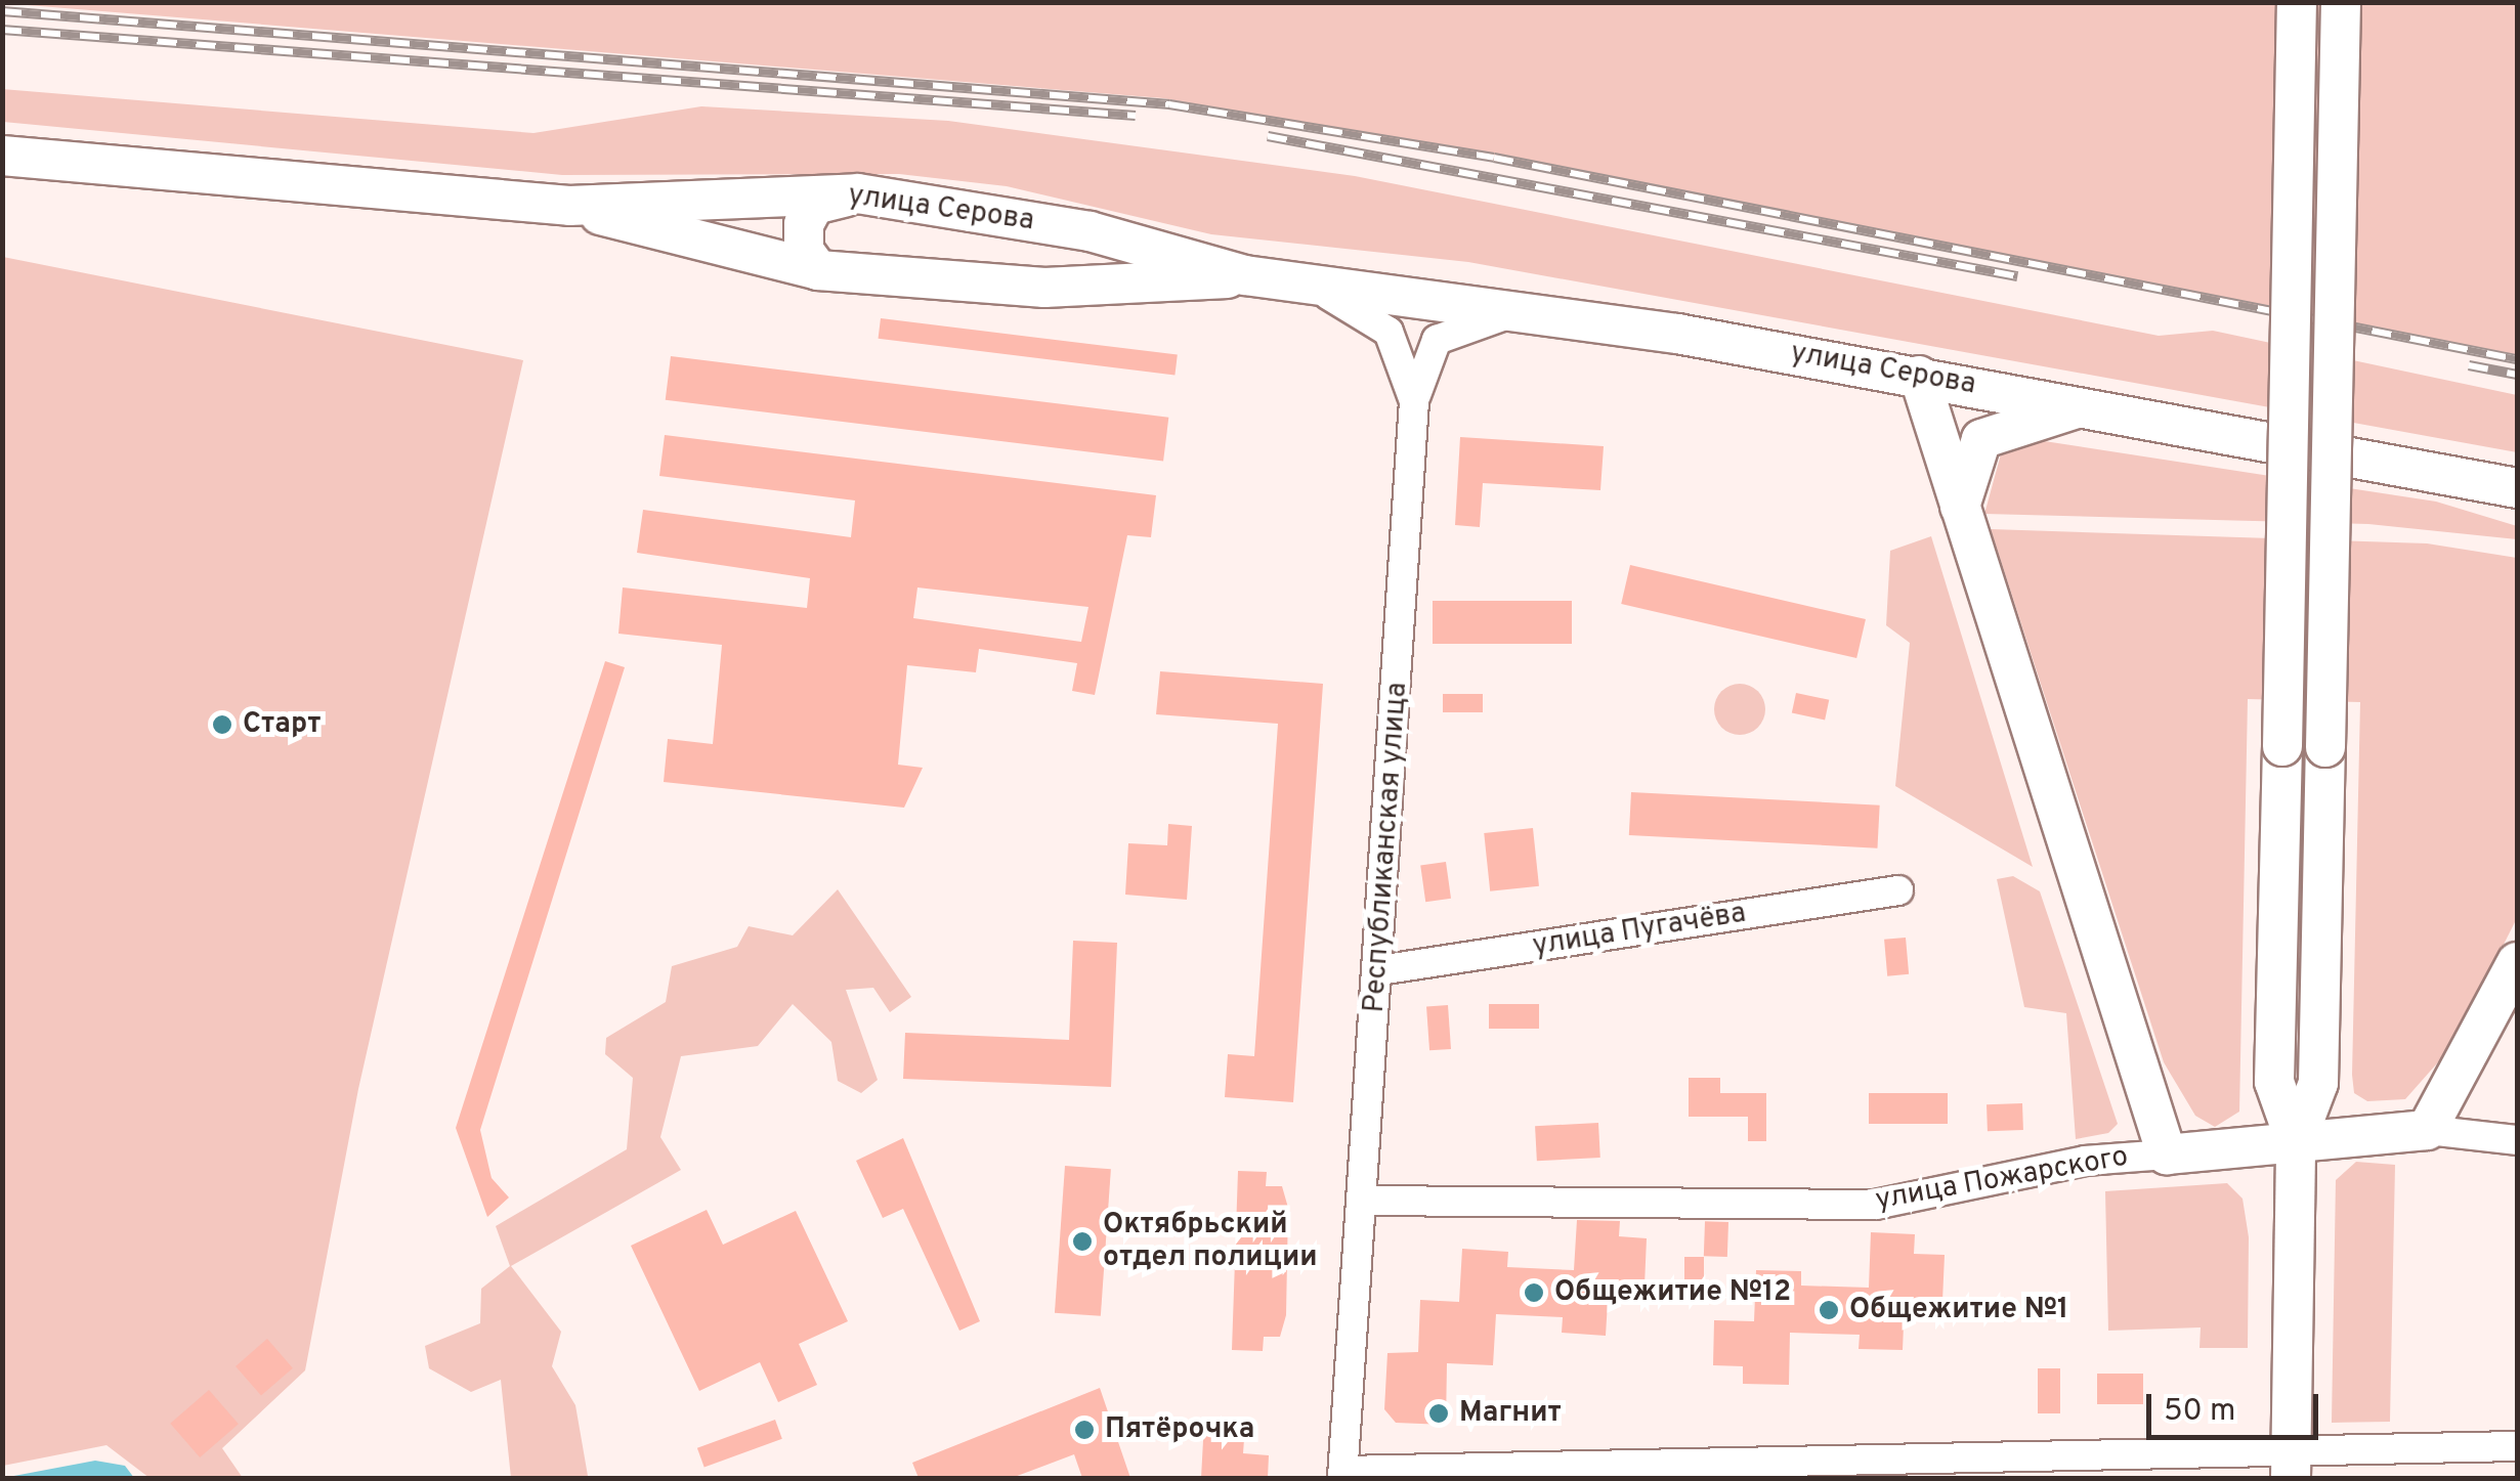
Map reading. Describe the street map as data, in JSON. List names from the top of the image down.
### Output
{
  "streets": {
    "street": [
      "улица Серова",
      "Республиканская улица",
      "улица Пугачёва",
      "улица Пожарского"
    ]
  },
  "crossings": [
    ["улица Серова", "Республиканская улица"],
    ["Республиканская улица", "улица Пугачёва"],
    ["Республиканская улица", "улица Пожарского"]
  ],
  "places": [
    "Старт",
    "Октябрьский отдел полиции",
    "Общежитие №12",
    "Общежитие №1",
    "Магнит",
    "Пятёрочка"
  ],
  "scale_bar": "50 m"
}
